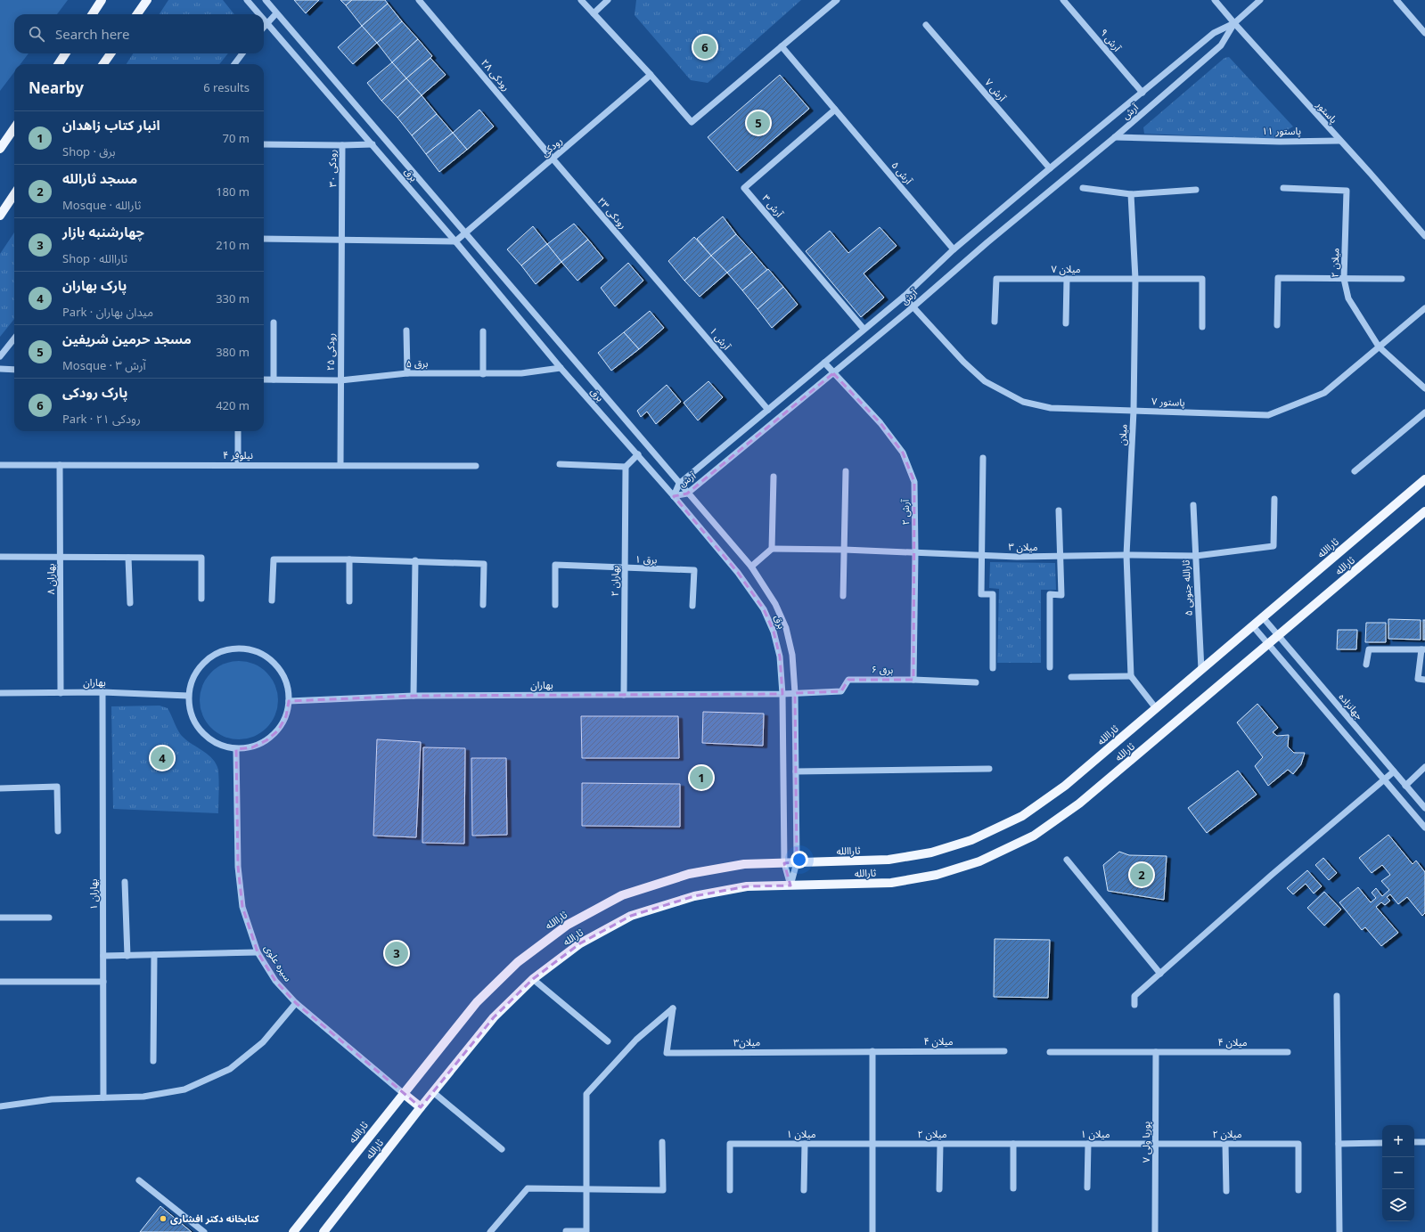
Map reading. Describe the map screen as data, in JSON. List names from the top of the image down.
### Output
{
  "streets": {
    "main road": ["ثاراالله", "ثارالله"],
    "street": [
      "آرش ۹",
      "رودکی ۲۸",
      "آرش ۷",
      "آرش",
      "پاستور",
      "پاستور ۱۱",
      "رودکی",
      "رودکی ۳۰",
      "آرش ۵",
      "برق",
      "آرش ۳",
      "رودکی ۲۳",
      "میلان ۲",
      "میلان ۷",
      "آرش ۱",
      "رودکی ۲۵",
      "برق ۵",
      "پاستور ۷",
      "میلان",
      "نیلوفر ۴",
      "آرش ۲",
      "میلان ۳",
      "برق ۱",
      "بهاران ۸",
      "بهاران ۲",
      "ثارالله جنوبی ۵",
      "برق ۶",
      "بهاران",
      "جهانزاده",
      "بهاران ۱",
      "سیره علوی",
      "میلان ۴",
      "میلان۳",
      "میلان ۱",
      "پوریا ولی ۷"
    ]
  },
  "crossings": [
    ["آرش ۹", "آرش"],
    ["رودکی ۲۸", "رودکی"],
    ["رودکی ۲۸", "رودکی ۲۳"],
    ["آرش ۷", "آرش"],
    ["آرش", "پاستور"],
    ["آرش", "پاستور ۱۱"],
    ["آرش", "آرش ۵"],
    ["آرش", "برق"],
    ["آرش", "آرش ۳"],
    ["آرش", "آرش ۱"],
    ["آرش", "پاستور ۷"],
    ["آرش", "آرش ۲"],
    ["پاستور", "پاستور ۱۱"],
    ["رودکی", "برق"],
    ["رودکی", "رودکی ۲۳"],
    ["رودکی ۳۰", "رودکی ۲۵"],
    ["آرش ۵", "آرش ۳"],
    ["برق", "برق ۵"],
    ["برق", "ثاراالله"],
    ["برق", "ثارالله"],
    ["برق", "برق ۶"],
    ["برق", "بهاران"],
    ["رودکی ۲۳", "آرش ۱"],
    ["میلان ۲", "پاستور ۷"],
    ["میلان ۲", "میلان ۱"],
    ["میلان ۲", "پوریا ولی ۷"],
    ["میلان ۷", "میلان"],
    ["رودکی ۲۵", "برق ۵"],
    ["رودکی ۲۵", "نیلوفر ۴"],
    ["پاستور ۷", "میلان"],
    ["میلان", "میلان ۳"],
    ["نیلوفر ۴", "بهاران ۸"],
    ["آرش ۲", "میلان ۳"],
    ["آرش ۲", "برق ۶"],
    ["میلان ۳", "ثارالله جنوبی ۵"],
    ["ثاراالله", "ثارالله جنوبی ۵"],
    ["ثاراالله", "جهانزاده"],
    ["ثاراالله", "سیره علوی"],
    ["برق ۱", "بهاران ۲"],
    ["ثارالله", "جهانزاده"],
    ["بهاران ۸", "بهاران"],
    ["بهاران ۲", "بهاران"],
    ["برق ۶", "بهاران"],
    ["بهاران", "بهاران ۱"],
    ["بهاران", "سیره علوی"],
    ["میلان ۴", "میلان۳"],
    ["میلان ۴", "پوریا ولی ۷"],
    ["میلان ۱", "پوریا ولی ۷"]
  ],
  "places": ["کتابخانه دکتر افشاری"],
  "page": {
    "search": "Search here",
    "pins": [
      "6",
      "5",
      "4",
      "1",
      "2",
      "3"
    ],
    "heading": ["Nearby", "6 results"],
    "list": [
      {
        "mark": "1",
        "name": "انبار کتاب زاهدان",
        "note": "Shop · برق",
        "value": "70 m"
      },
      {
        "mark": "2",
        "name": "مسجد ثارالله",
        "note": "Mosque · ثارالله",
        "value": "180 m"
      },
      {
        "mark": "3",
        "name": "چهارشنبه بازار",
        "note": "Shop · ثاراالله",
        "value": "210 m"
      },
      {
        "mark": "4",
        "name": "پارک بهاران",
        "note": "Park · میدان بهاران",
        "value": "330 m"
      },
      {
        "mark": "5",
        "name": "مسجد حرمین شریفین",
        "note": "Mosque · آرش ۳",
        "value": "380 m"
      },
      {
        "mark": "6",
        "name": "پارک رودکی",
        "note": "Park · رودکی ۲۱",
        "value": "420 m"
      }
    ],
    "map_buttons": ["+", "−"]
  }
}
